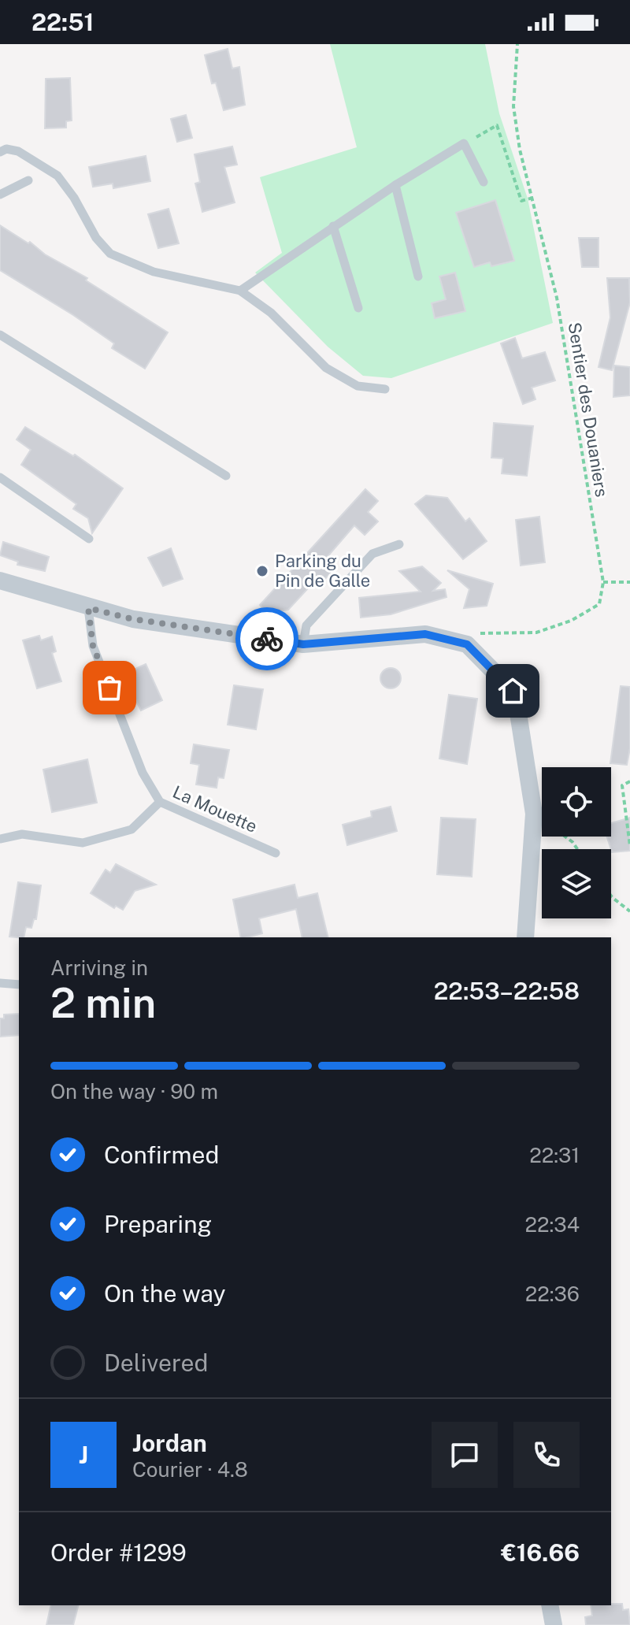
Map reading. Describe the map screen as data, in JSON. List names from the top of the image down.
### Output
{
  "streets": {
    "lane": ["La Mouette"],
    "path": ["Sentier des Douaniers"]
  },
  "places": ["Parking du Pin de Galle"],
  "page": {
    "status": "22:51",
    "heading": ["2 min", "Arriving in", "22:53–22:58"],
    "panel": [
      "Jordan",
      "Courier · 4.8",
      "Order #1299",
      "€16.66"
    ],
    "bar": "On the way · 90 m",
    "list": [
      ["Confirmed", "22:31"],
      ["Preparing", "22:34"],
      ["On the way", "22:36"],
      "Delivered"
    ],
    "round": "J"
  }
}
